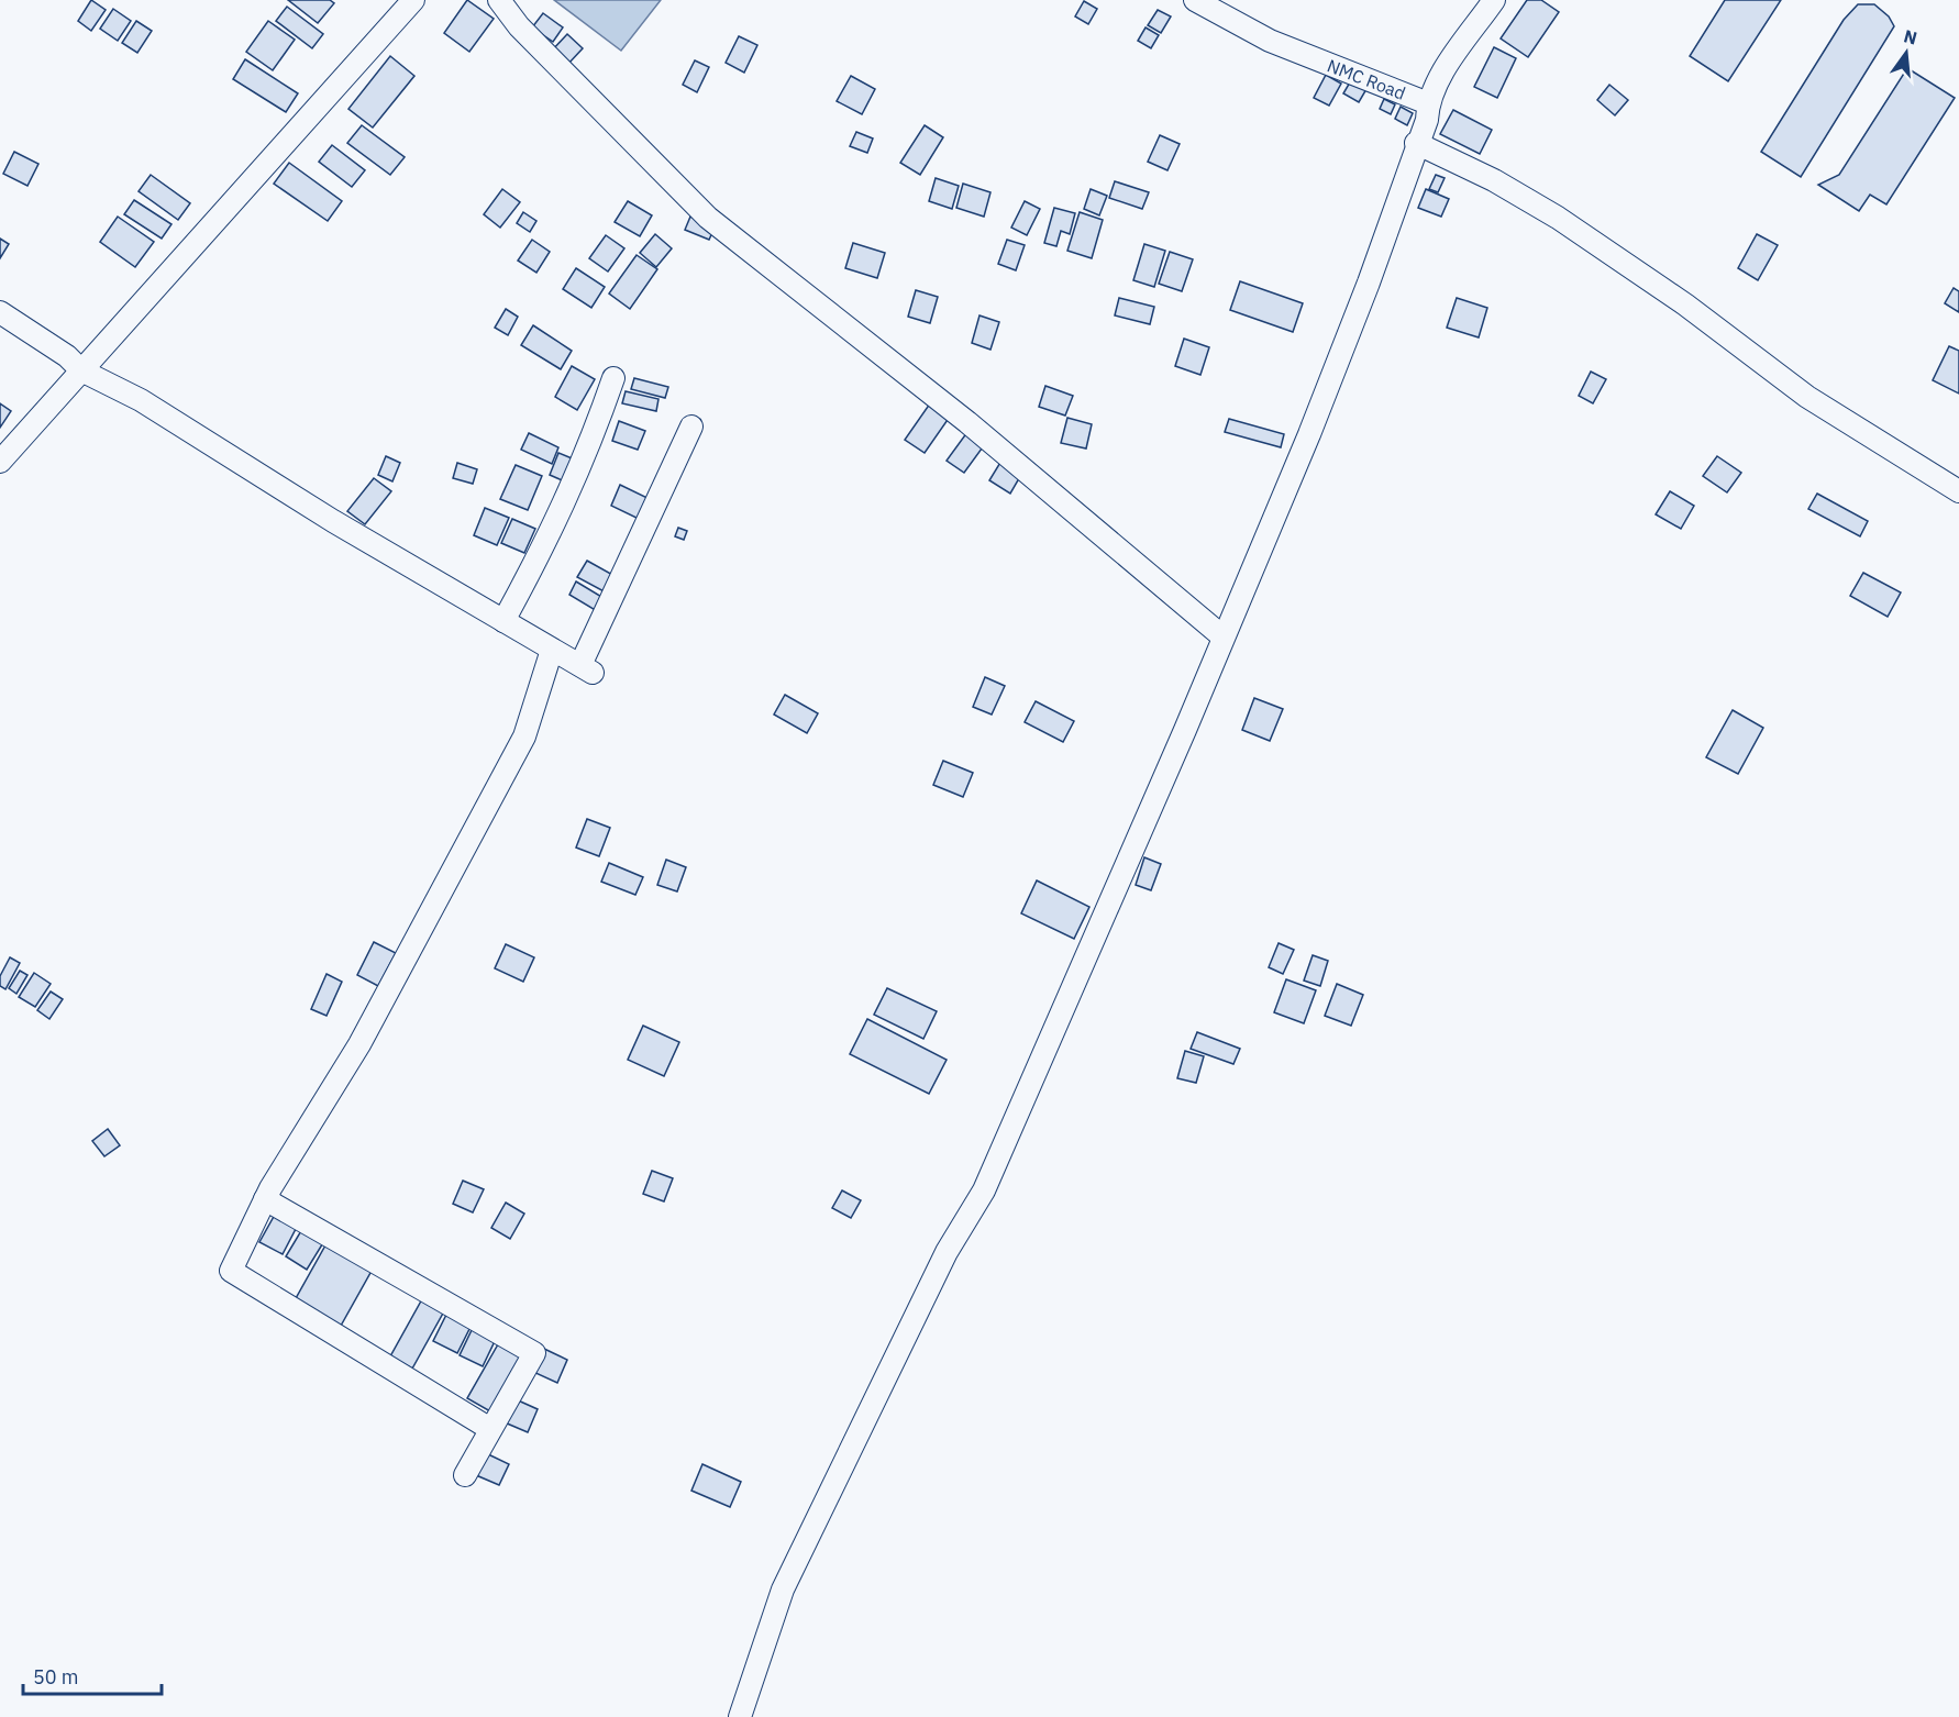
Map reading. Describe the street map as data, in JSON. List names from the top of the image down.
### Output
{
  "streets": {
    "street": ["NMC Road"]
  },
  "scale_bar": "50 m",
  "north": "top"
}
